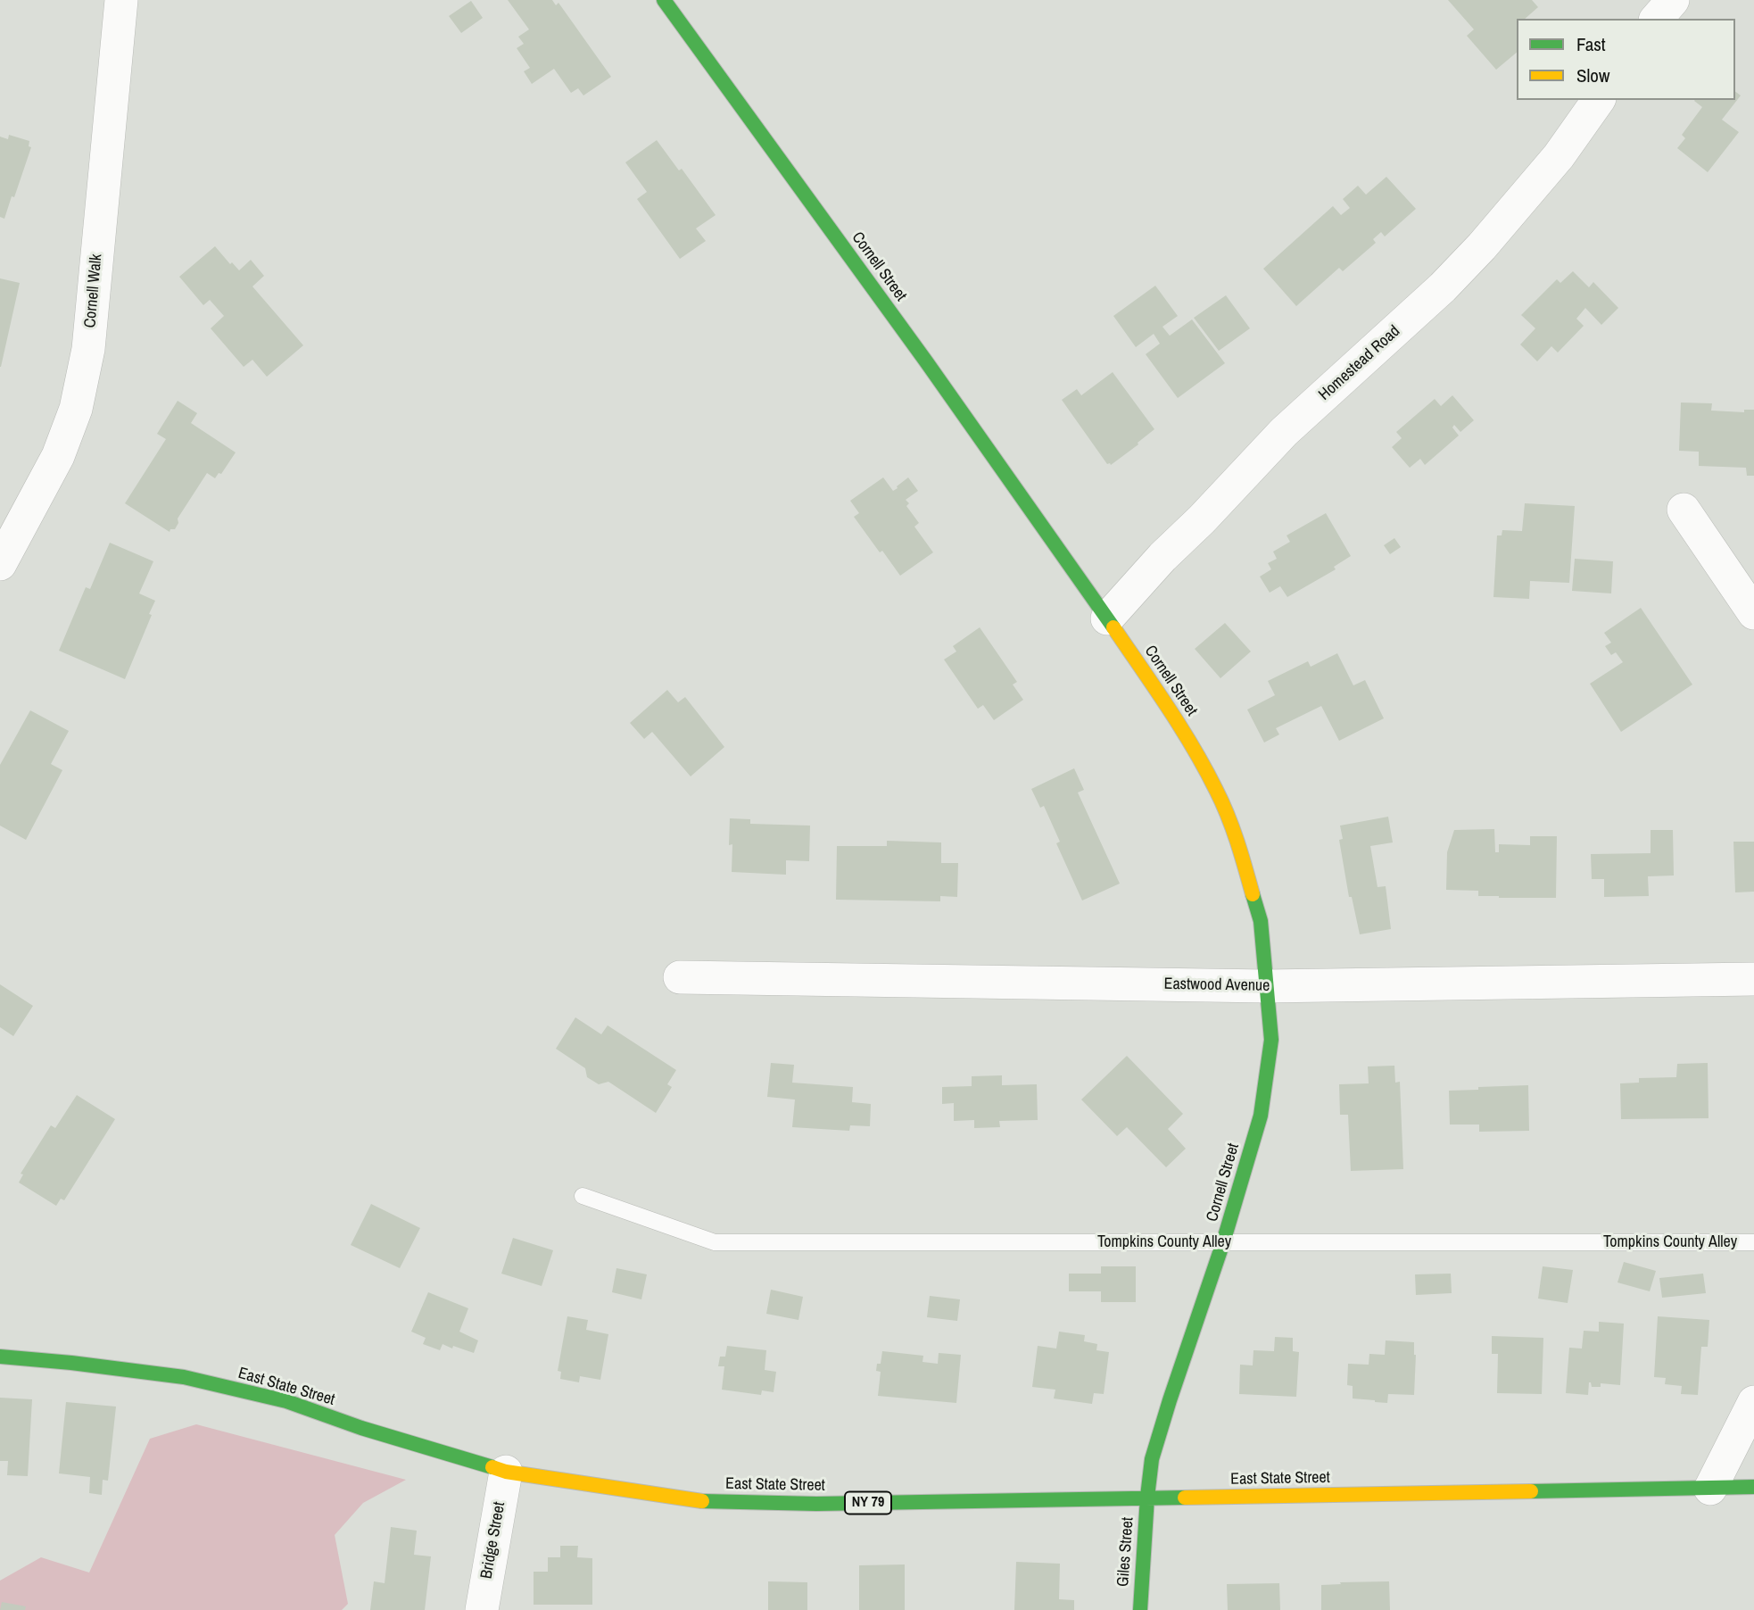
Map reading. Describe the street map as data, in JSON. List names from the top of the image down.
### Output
{
  "streets": {
    "main road": [
      "Cornell Street",
      "East State Street",
      "NY 79",
      "Giles Street"
    ],
    "street": [
      "Cornell Walk",
      "Homestead Road",
      "Eastwood Avenue",
      "Bridge Street"
    ],
    "lane": ["Tompkins County Alley"]
  },
  "crossings": [
    ["Cornell Street", "Homestead Road"],
    ["Cornell Street", "Eastwood Avenue"],
    ["Cornell Street", "Tompkins County Alley"],
    ["Cornell Street", "East State Street"],
    ["Cornell Street", "Giles Street"],
    ["East State Street", "Bridge Street"],
    ["East State Street", "Giles Street"]
  ],
  "legend": ["Fast", "Slow"]
}
